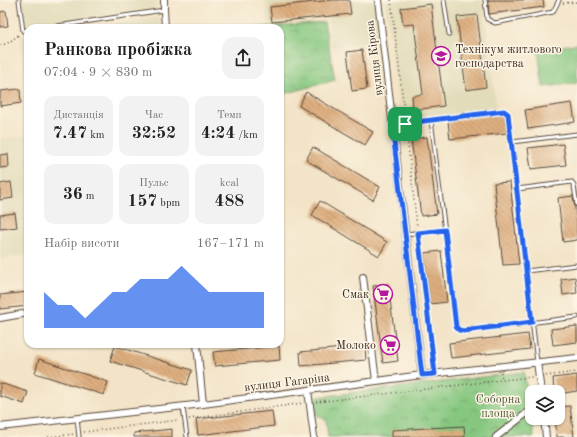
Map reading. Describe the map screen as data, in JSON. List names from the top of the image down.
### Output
{
  "streets": {
    "street": ["вулиця Кірова", "вулиця Гагаріна"]
  },
  "crossings": [
    ["вулиця Кірова", "вулиця Гагаріна"]
  ],
  "parks": ["Соборна площа"],
  "places": {
    "school or university": ["Технікум житлового господарства"],
    "supermarket": ["Смак", "Молоко"]
  },
  "page": {
    "heading": ["Ранкова пробіжка", "07:04 · 9 × 830 m"],
    "stats": [
      ["Дистанція", "7.47 km"],
      ["Час", "32:52"],
      ["Темп", "4:24 /km"],
      ["36 m"],
      ["Пульс", "157 bpm"],
      ["kcal", "488"]
    ],
    "chart": ["Набір висоти", "167–171 m"]
  }
}
